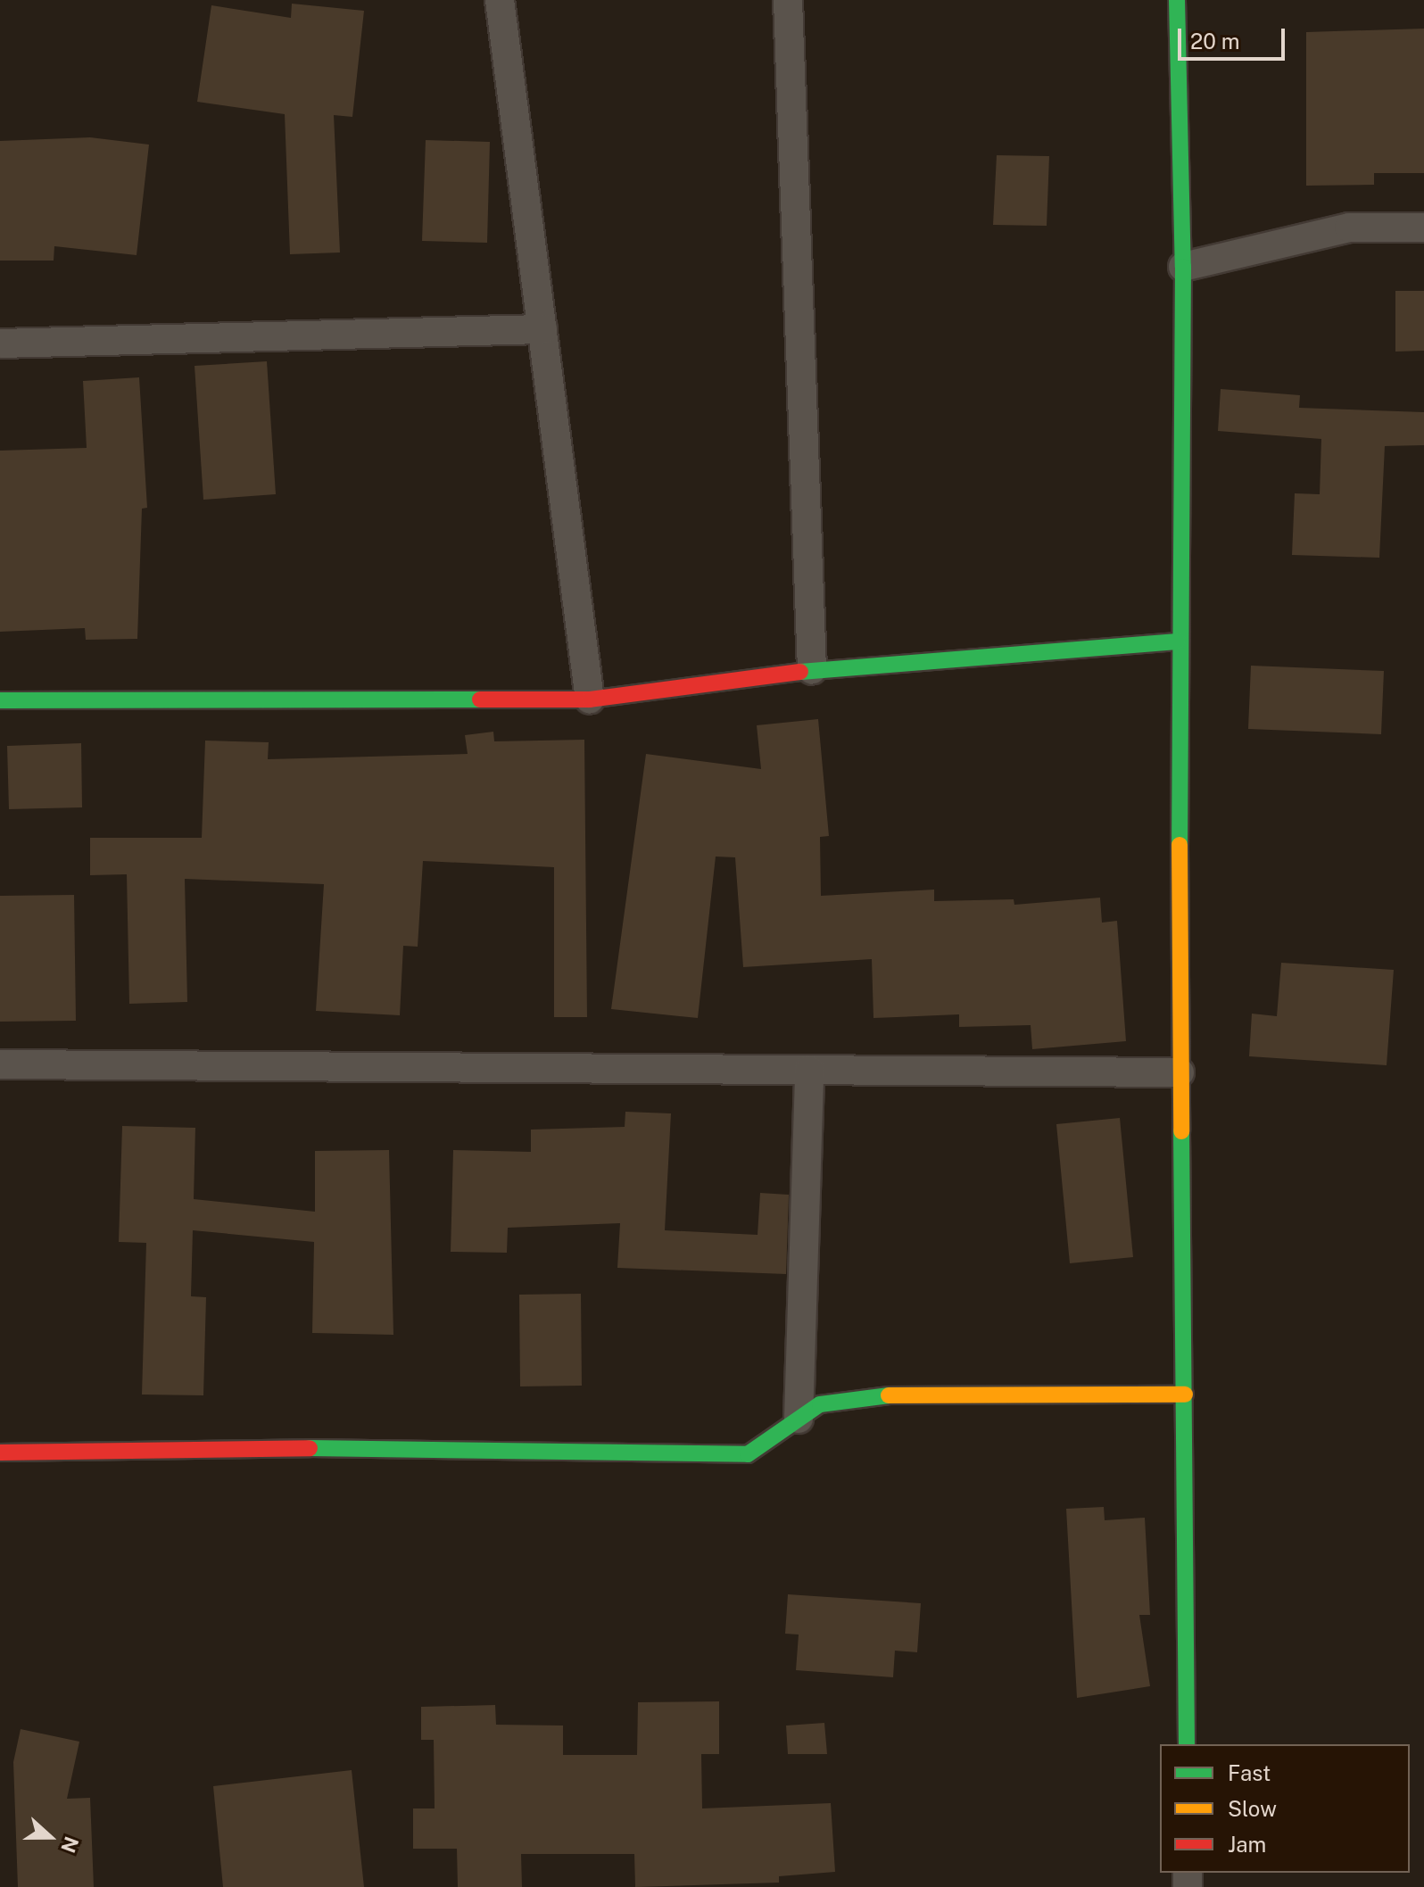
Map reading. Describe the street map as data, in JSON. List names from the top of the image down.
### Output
{
  "legend": ["Fast", "Slow", "Jam"],
  "scale_bar": "20 m",
  "north": "right"
}
